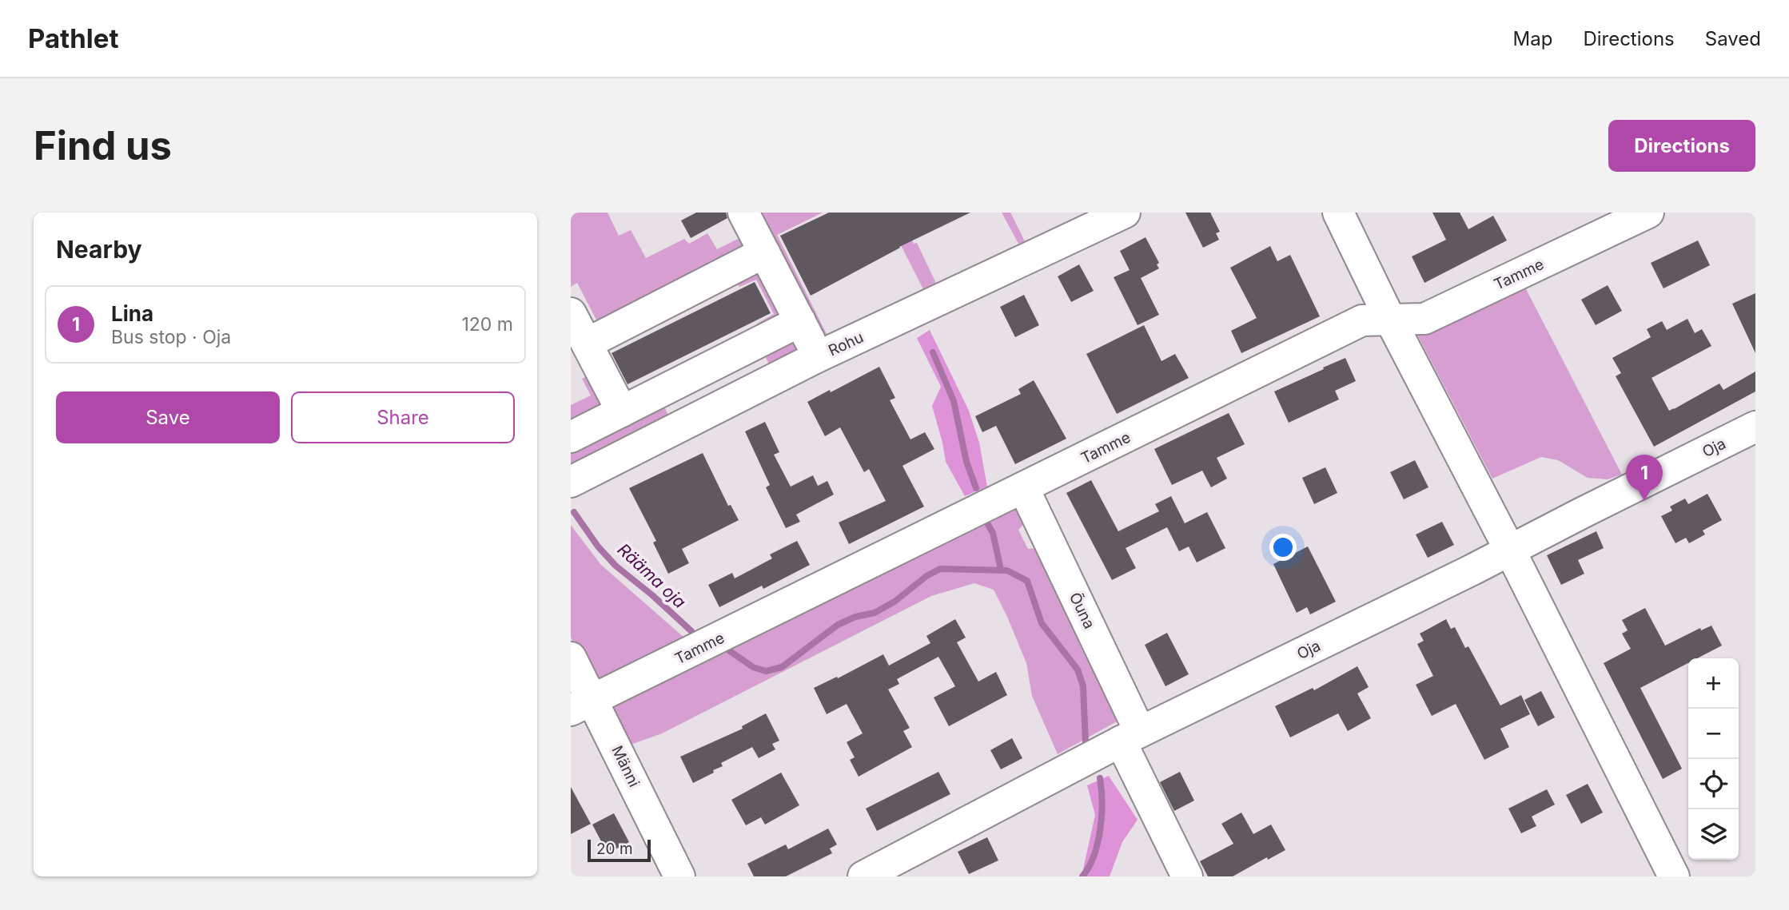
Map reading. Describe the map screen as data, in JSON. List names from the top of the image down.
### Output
{
  "streets": {
    "street": [
      "Tamme",
      "Rohu",
      "Oja",
      "Õuna",
      "Männi"
    ]
  },
  "crossings": [
    ["Tamme", "Õuna"],
    ["Tamme", "Männi"],
    ["Oja", "Õuna"]
  ],
  "water": ["Rääma oja"],
  "scale_bar": "20 m",
  "page": {
    "header": "Pathlet",
    "nav": ["Map", "Directions", "Saved"],
    "buttons": [
      "Directions",
      ["Save", "Share"]
    ],
    "title": "Find us",
    "heading": "Nearby",
    "list": [
      {
        "mark": "1",
        "name": "Lina",
        "note": "Bus stop · Oja",
        "value": "120 m"
      }
    ],
    "pins": "1",
    "map_buttons": ["+", "−"],
    "scale": "20 m"
  }
}
